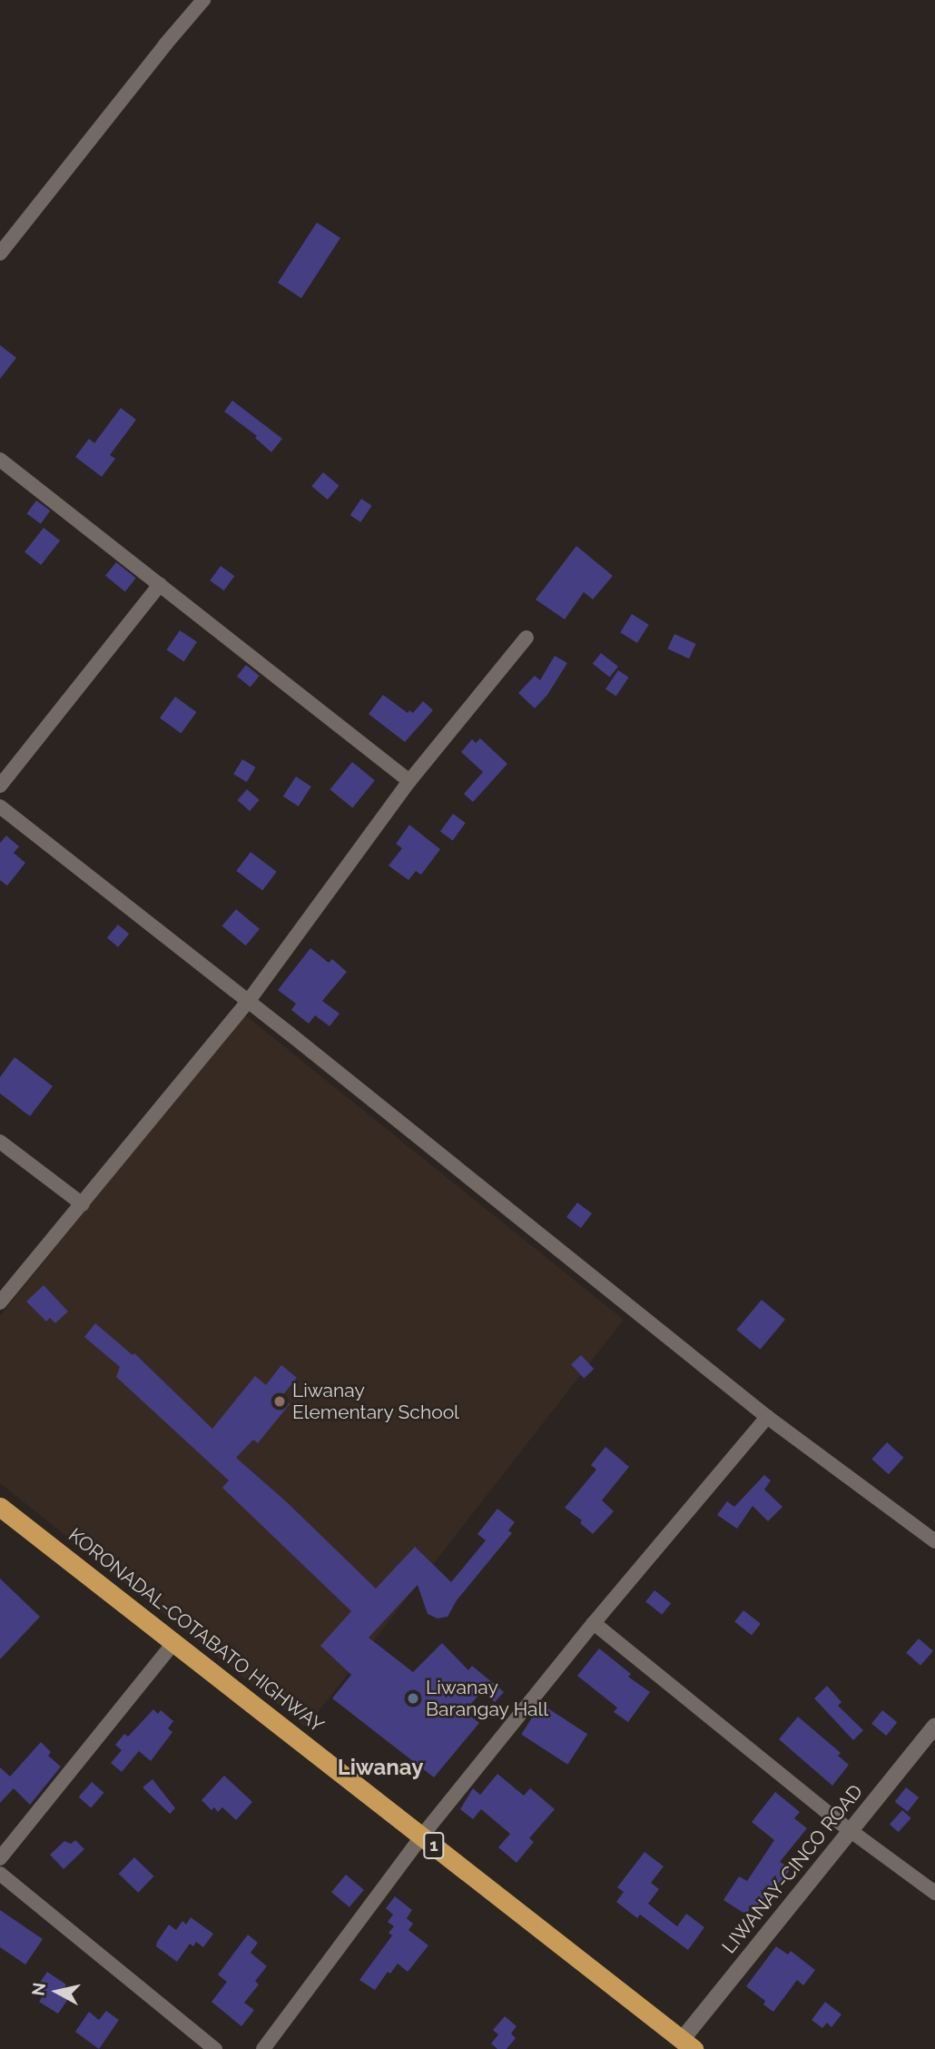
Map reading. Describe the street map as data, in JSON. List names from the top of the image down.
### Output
{
  "streets": {
    "highway": ["KORONADAL-COTABATO HIGHWAY", "1"],
    "street": ["LIWANAY-CINCO ROAD"]
  },
  "crossings": [
    ["KORONADAL-COTABATO HIGHWAY", "LIWANAY-CINCO ROAD"]
  ],
  "districts": ["Liwanay"],
  "places": ["Liwanay Elementary School", "Liwanay Barangay Hall"],
  "north": "left"
}
